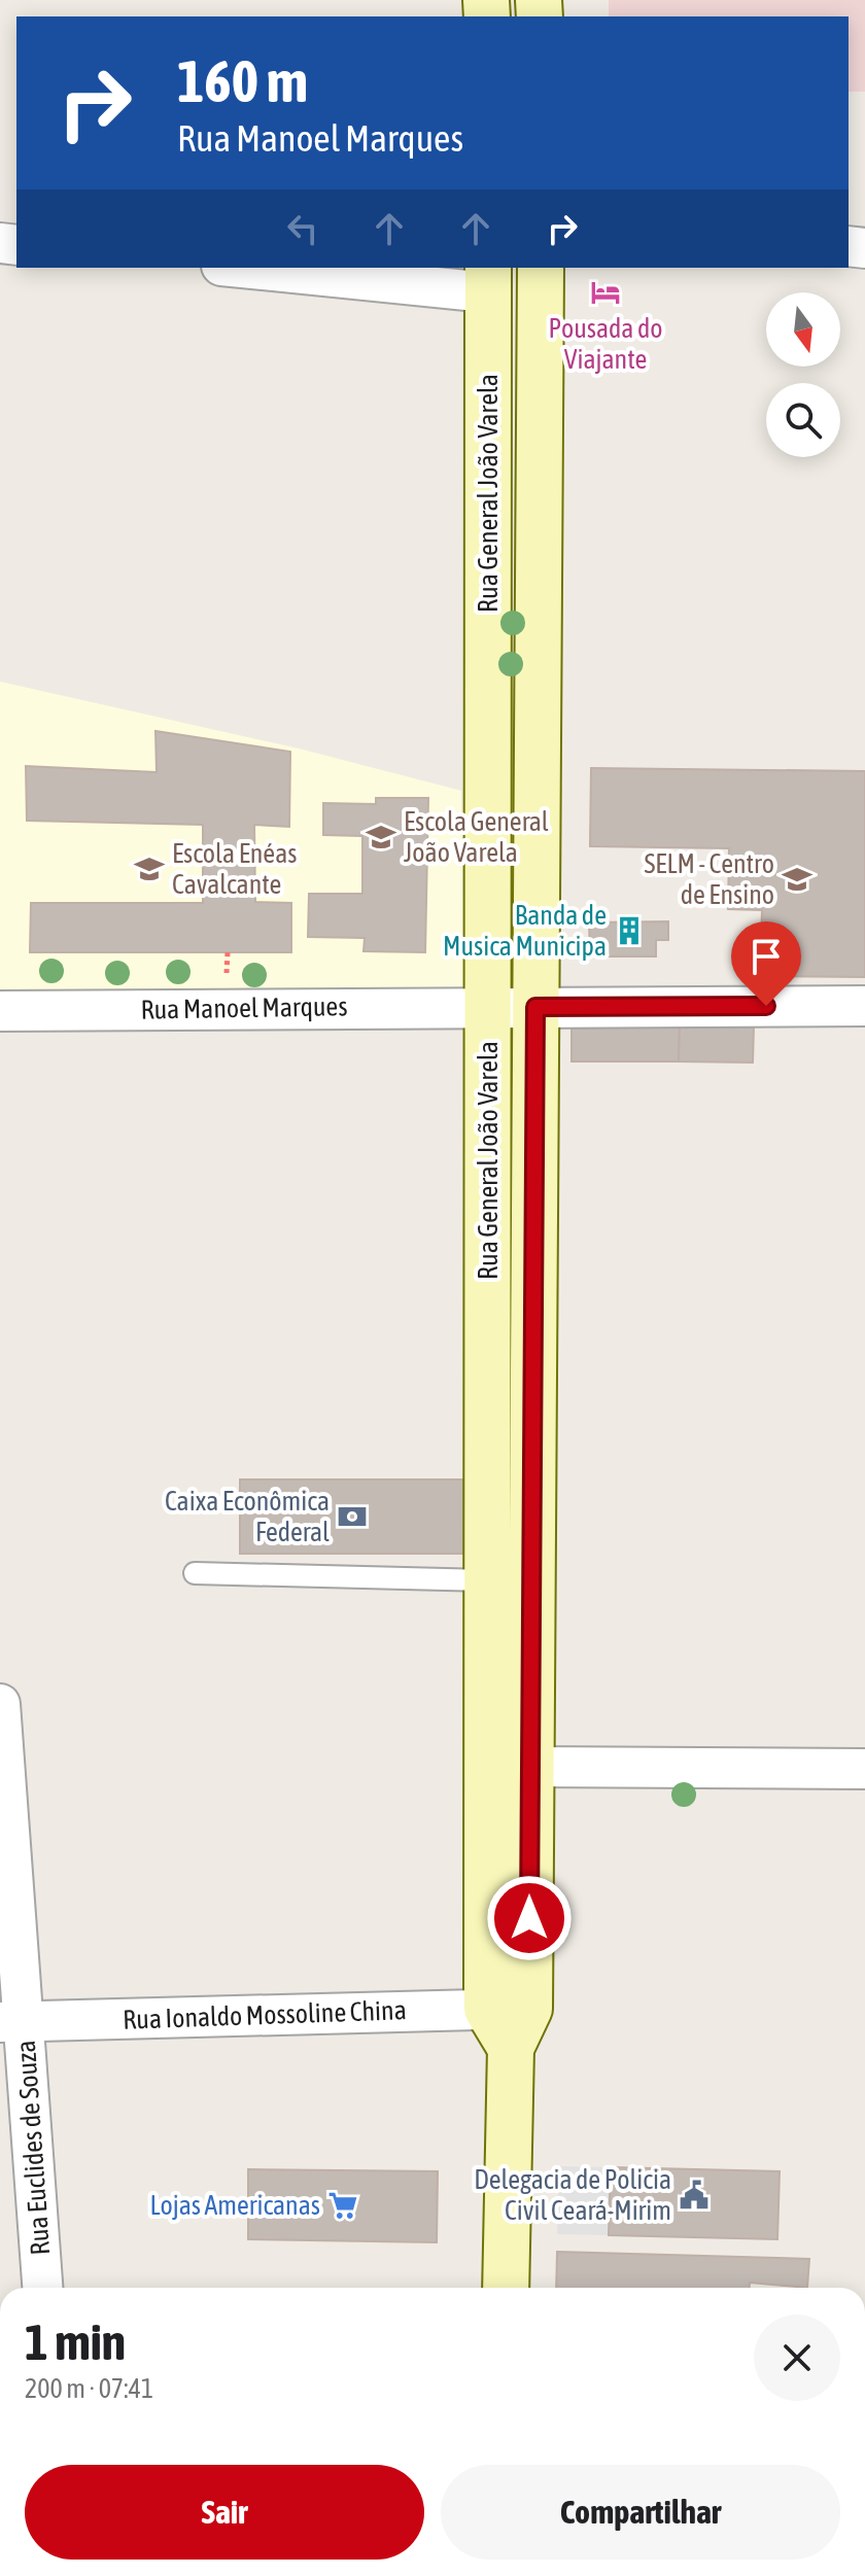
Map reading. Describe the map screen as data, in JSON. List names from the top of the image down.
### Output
{
  "streets": {
    "main road": ["Rua General João Varela"],
    "street": ["Rua Manoel Marques", "Rua Ionaldo Mossoline China", "Rua Euclides de Souza"]
  },
  "crossings": [
    ["Rua General João Varela", "Rua Manoel Marques"],
    ["Rua General João Varela", "Rua Ionaldo Mossoline China"],
    ["Rua Ionaldo Mossoline China", "Rua Euclides de Souza"]
  ],
  "places": {
    "hotel": ["Pousada do Viajante"],
    "school or university": ["Escola General João Varela", "Escola Enéas Cavalcante", "SELM - Centro de Ensino"],
    "building": ["Banda de Musica Municipa"],
    "bank": ["Caixa Econômica Federal"],
    "public building": ["Delegacia de Policia Civil Ceará-Mirim"],
    "supermarket": ["Lojas Americanas"]
  },
  "north": "bottom",
  "page": {
    "turn": ["160 m", "Rua Manoel Marques"],
    "heading": ["1 min", "200 m · 07:41"],
    "buttons": ["Sair", "Compartilhar"]
  }
}
